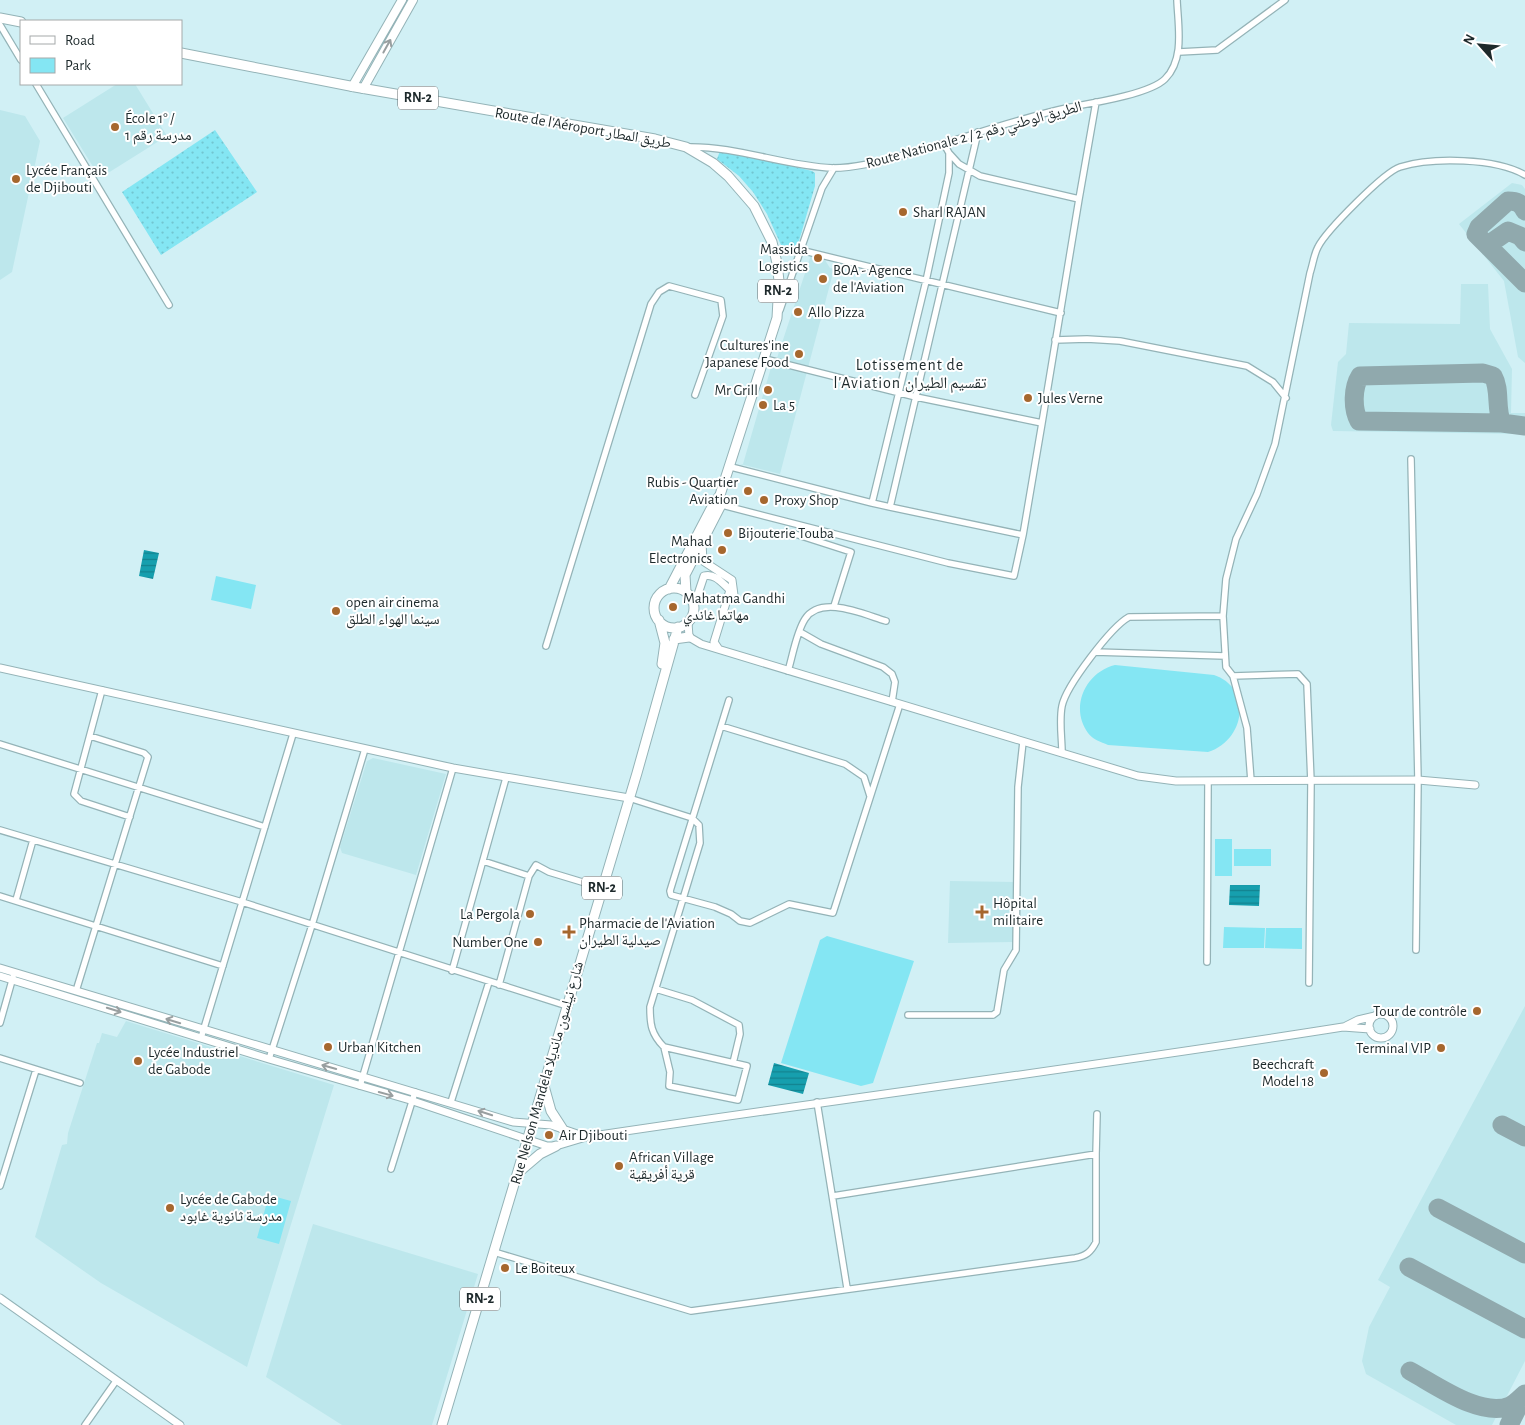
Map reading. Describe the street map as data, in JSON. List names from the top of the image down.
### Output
{
  "streets": {
    "main road": ["RN-2", "Route de l'Aéroport طريق المطار", "Rue Nelson Mandela شارع نيلسون مانديلا"],
    "street": ["Route Nationale 2 / الطريق الوطني رقم 2"]
  },
  "crossings": [
    ["RN-2", "Route de l'Aéroport طريق المطار"],
    ["RN-2", "Rue Nelson Mandela شارع نيلسون مانديلا"],
    ["Route de l'Aéroport طريق المطار", "Route Nationale 2 / الطريق الوطني رقم 2"]
  ],
  "districts": ["Lotissement de l'Aviation تقسيم الطيران"],
  "places": {
    "other": [
      "École 1° / مدرسة رقم 1",
      "Lycée Français de Djibouti",
      "Sharl RAJAN",
      "Massida Logistics",
      "BOA - Agence de l'Aviation",
      "Allo Pizza",
      "Cultures'ine Japanese Food",
      "Mr Grill",
      "Jules Verne",
      "La 5",
      "Rubis - Quartier Aviation",
      "Proxy Shop",
      "Bijouterie Touba",
      "Mahad Electronics",
      "Mahatma Gandhi مهاتما غاندي",
      "open air cinema سينما الهواء الطلق",
      "La Pergola",
      "Number One",
      "Tour de contrôle",
      "Urban Kitchen",
      "Terminal VIP",
      "Lycée Industriel de Gabode",
      "Beechcraft Model 18",
      "Air Djibouti",
      "African Village قرية أفريقية",
      "Lycée de Gabode مدرسة ثانوية غابود",
      "Le Boiteux"
    ],
    "health": ["Hôpital militaire", "Pharmacie de l'Aviation صيدلية الطيران"]
  },
  "legend": ["Road", "Park"],
  "north": "top left"
}
